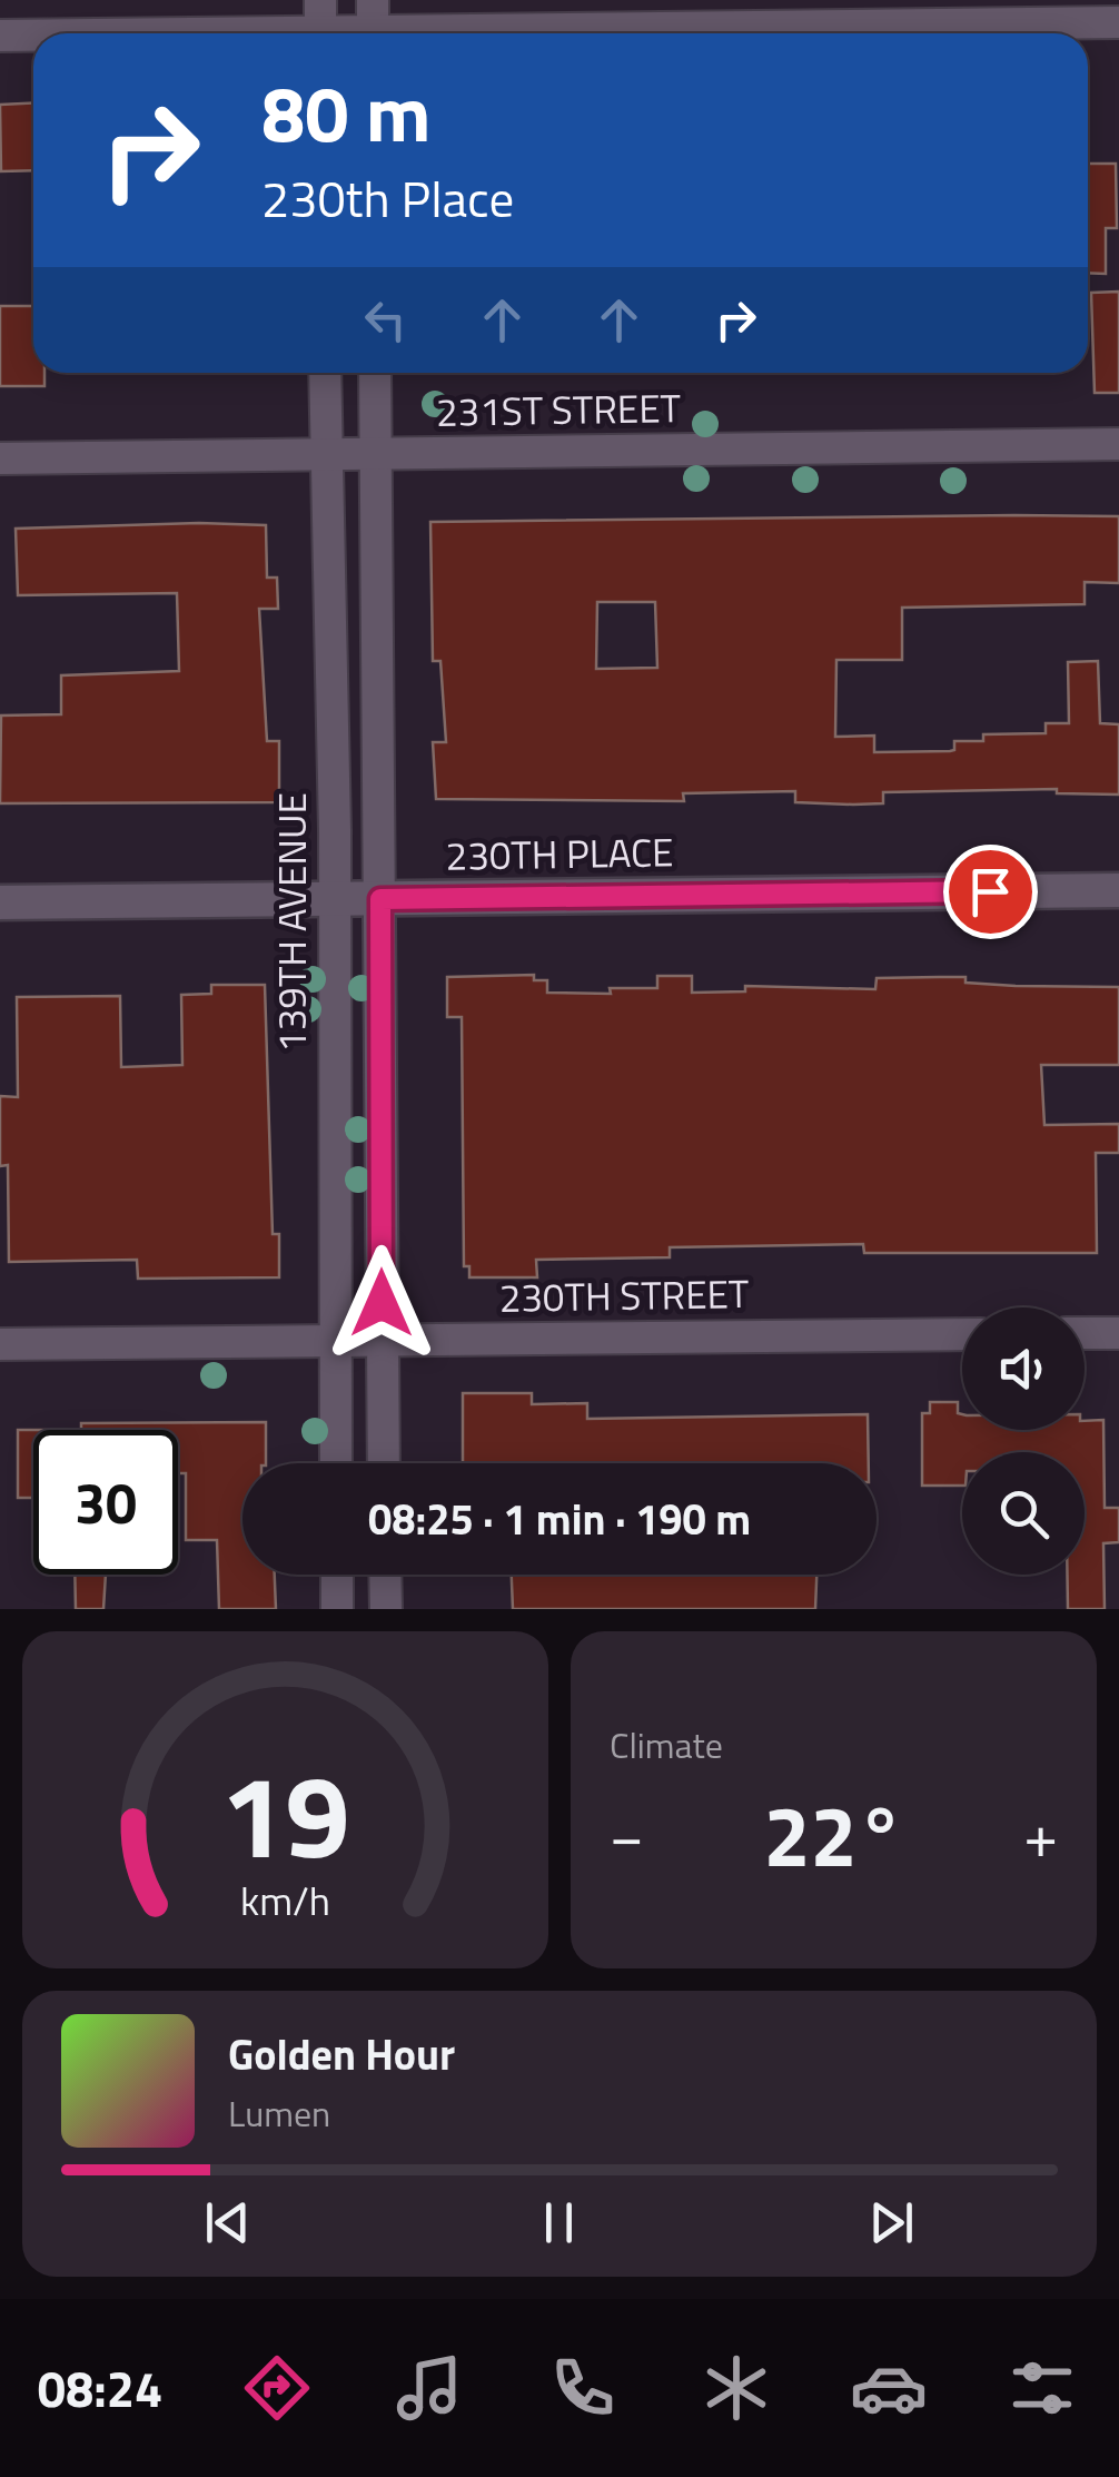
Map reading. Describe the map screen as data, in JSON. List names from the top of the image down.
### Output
{
  "streets": {
    "street": [
      "231ST STREET",
      "230TH PLACE",
      "139TH AVENUE",
      "230TH STREET"
    ]
  },
  "crossings": [
    ["231ST STREET", "139TH AVENUE"],
    ["230TH PLACE", "139TH AVENUE"],
    ["139TH AVENUE", "230TH STREET"]
  ],
  "page": {
    "turn": ["80 m", "230th Place"],
    "limit": "30",
    "trip": "08:25 · 1 min · 190 m",
    "tile": "Climate",
    "heat": ["−", "22°", "+"],
    "song": ["Golden Hour", "Lumen"],
    "tabs": "08:24",
    "gauge": ["19", "km/h"]
  }
}
